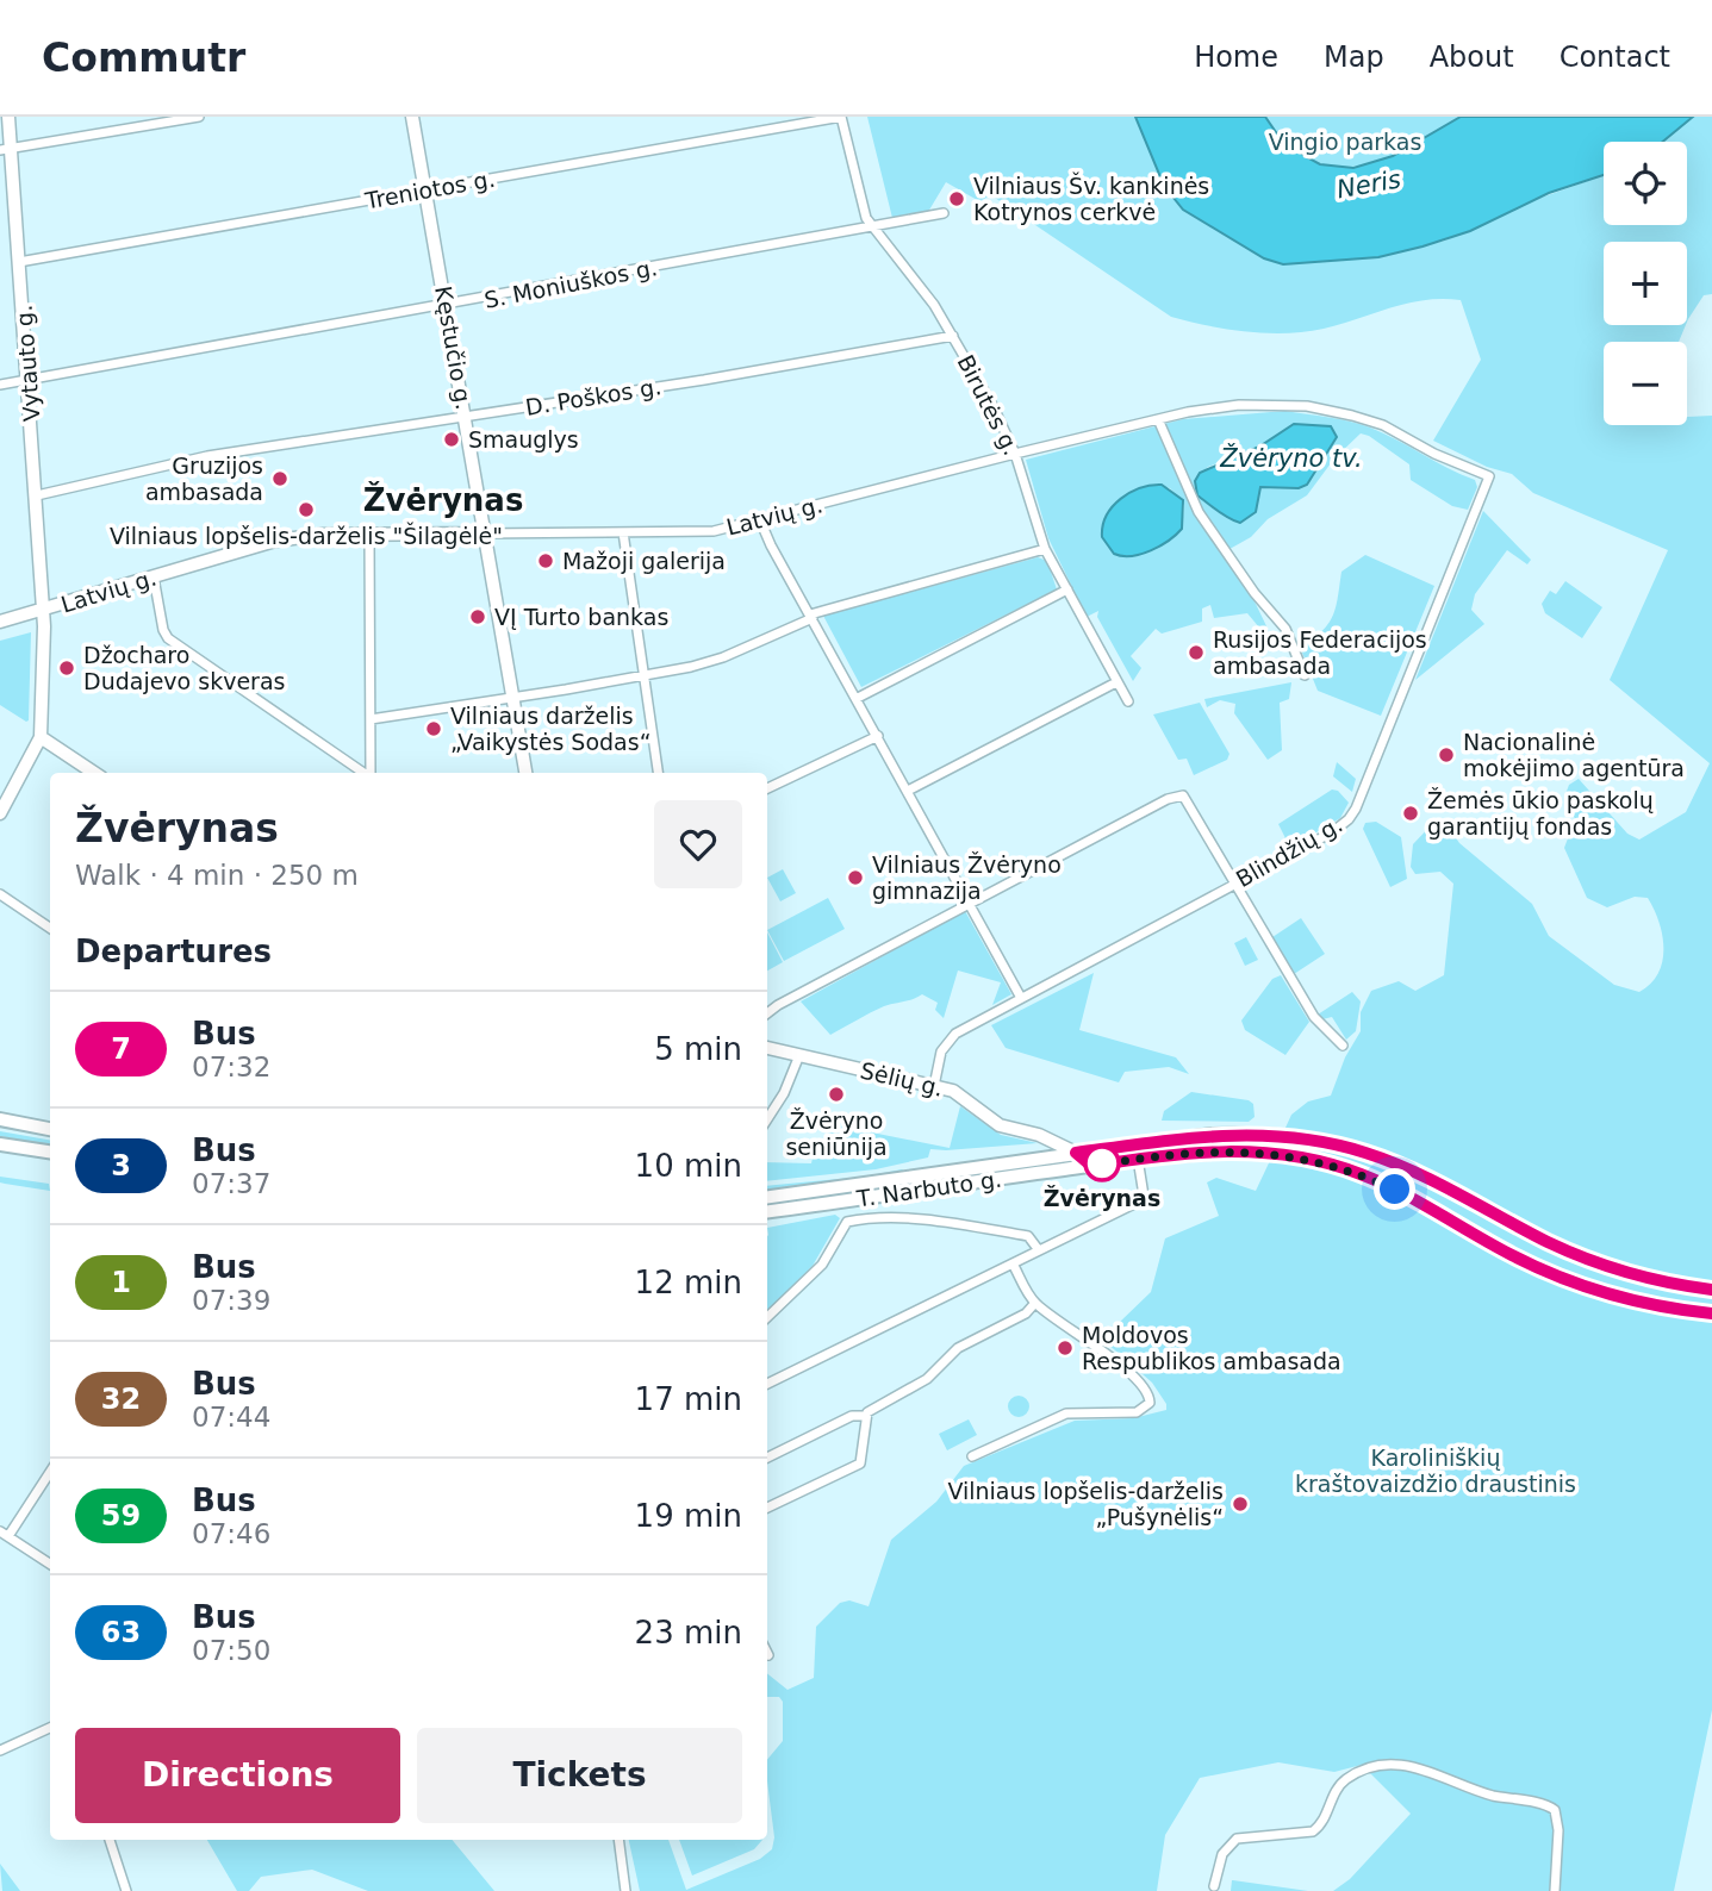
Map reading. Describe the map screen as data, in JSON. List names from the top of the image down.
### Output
{
  "streets": {
    "main road": ["T. Narbuto g."],
    "street": [
      "Treniotos g.",
      "S. Moniuškos g.",
      "Kęstučio g.",
      "Vytauto g.",
      "D. Poškos g.",
      "Birutės g.",
      "Latvių g.",
      "Blindžių g.",
      "Sėlių g."
    ]
  },
  "crossings": [
    ["Treniotos g.", "Kęstučio g."],
    ["Treniotos g.", "Vytauto g."],
    ["Treniotos g.", "Birutės g."],
    ["S. Moniuškos g.", "Kęstučio g."],
    ["S. Moniuškos g.", "Vytauto g."],
    ["S. Moniuškos g.", "Birutės g."],
    ["Kęstučio g.", "D. Poškos g."],
    ["Kęstučio g.", "Latvių g."],
    ["Vytauto g.", "D. Poškos g."],
    ["Vytauto g.", "Latvių g."],
    ["D. Poškos g.", "Birutės g."],
    ["Birutės g.", "Latvių g."],
    ["Latvių g.", "Blindžių g."],
    ["Blindžių g.", "Sėlių g."],
    ["Sėlių g.", "T. Narbuto g."]
  ],
  "districts": ["Žvėrynas"],
  "water": ["Neris", "Žvėryno tv."],
  "parks": ["Vingio parkas", "Karoliniškių kraštovaizdžio draustinis"],
  "places": [
    "Vilniaus Šv. kankinės Kotrynos cerkvė",
    "Smauglys",
    "Gruzijos ambasada",
    "Vilniaus lopšelis-darželis \"Šilagėlė\"",
    "Mažoji galerija",
    "VĮ Turto bankas",
    "Rusijos Federacijos ambasada",
    "Džocharo Dudajevo skveras",
    "Vilniaus darželis „Vaikystės Sodas“",
    "Nacionalinė mokėjimo agentūra",
    "Žemės ūkio paskolų garantijų fondas",
    "Vilniaus Žvėryno gimnazija",
    "Žvėryno seniūnija",
    "Žvėrynas",
    "Moldovos Respublikos ambasada",
    "Vilniaus lopšelis-darželis „Pušynėlis“"
  ],
  "lines": ["bus line 7"],
  "page": {
    "header": "Commutr",
    "nav": [
      "Home",
      "Map",
      "About",
      "Contact"
    ],
    "map_buttons": ["+", "−"],
    "heading": [
      ["Žvėrynas", "Walk · 4 min · 250 m"],
      "Departures"
    ],
    "list": [
      {
        "mark": "7",
        "name": "Bus",
        "note": "07:32",
        "value": "5 min"
      },
      {
        "mark": "3",
        "name": "Bus",
        "note": "07:37",
        "value": "10 min"
      },
      {
        "mark": "1",
        "name": "Bus",
        "note": "07:39",
        "value": "12 min"
      },
      {
        "mark": "32",
        "name": "Bus",
        "note": "07:44",
        "value": "17 min"
      },
      {
        "mark": "59",
        "name": "Bus",
        "note": "07:46",
        "value": "19 min"
      },
      {
        "mark": "63",
        "name": "Bus",
        "note": "07:50",
        "value": "23 min"
      }
    ],
    "buttons": ["Directions", "Tickets"]
  }
}
